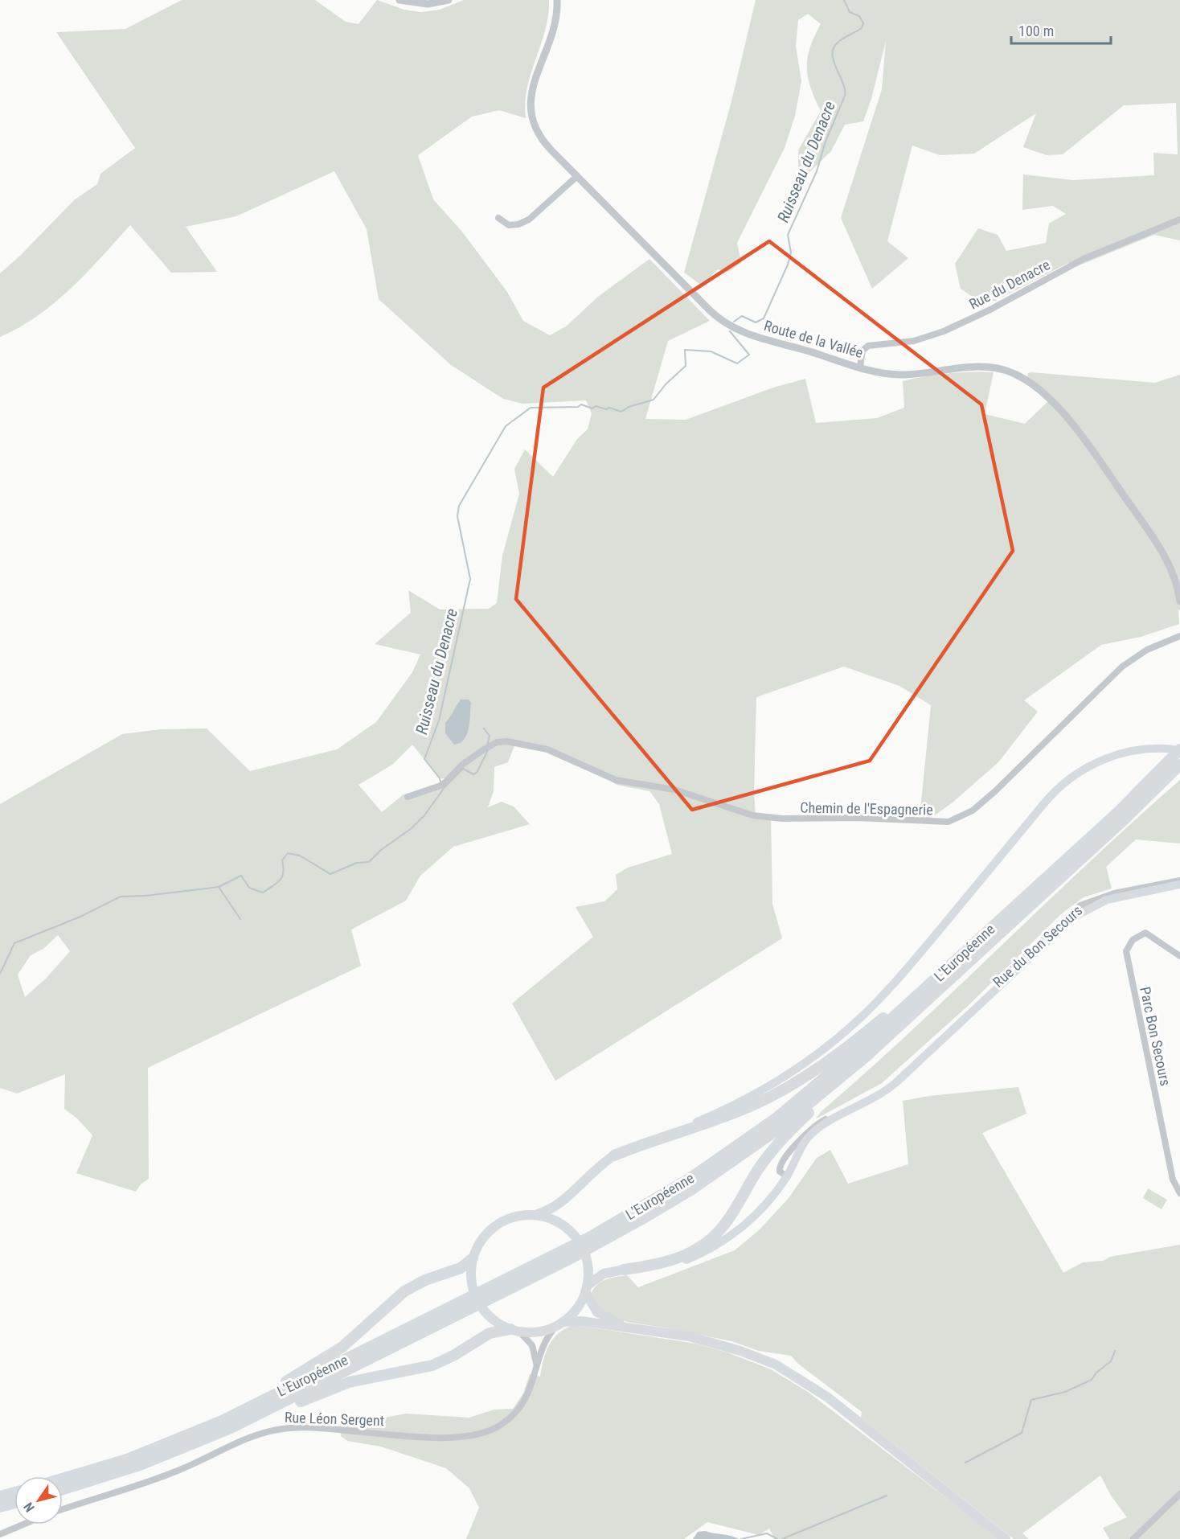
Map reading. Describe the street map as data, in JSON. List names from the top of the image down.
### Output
{
  "streets": {
    "highway": ["L'Européenne"],
    "main road": ["Rue du Bon Secours"],
    "street": [
      "Rue du Denacre",
      "Route de la Vallée",
      "Chemin de l'Espagnerie",
      "Parc Bon Secours",
      "Rue Léon Sergent"
    ]
  },
  "crossings": [
    ["Rue du Denacre", "Route de la Vallée"]
  ],
  "water": ["Ruisseau du Denacre"],
  "scale_bar": "100 m",
  "north": "bottom left"
}
